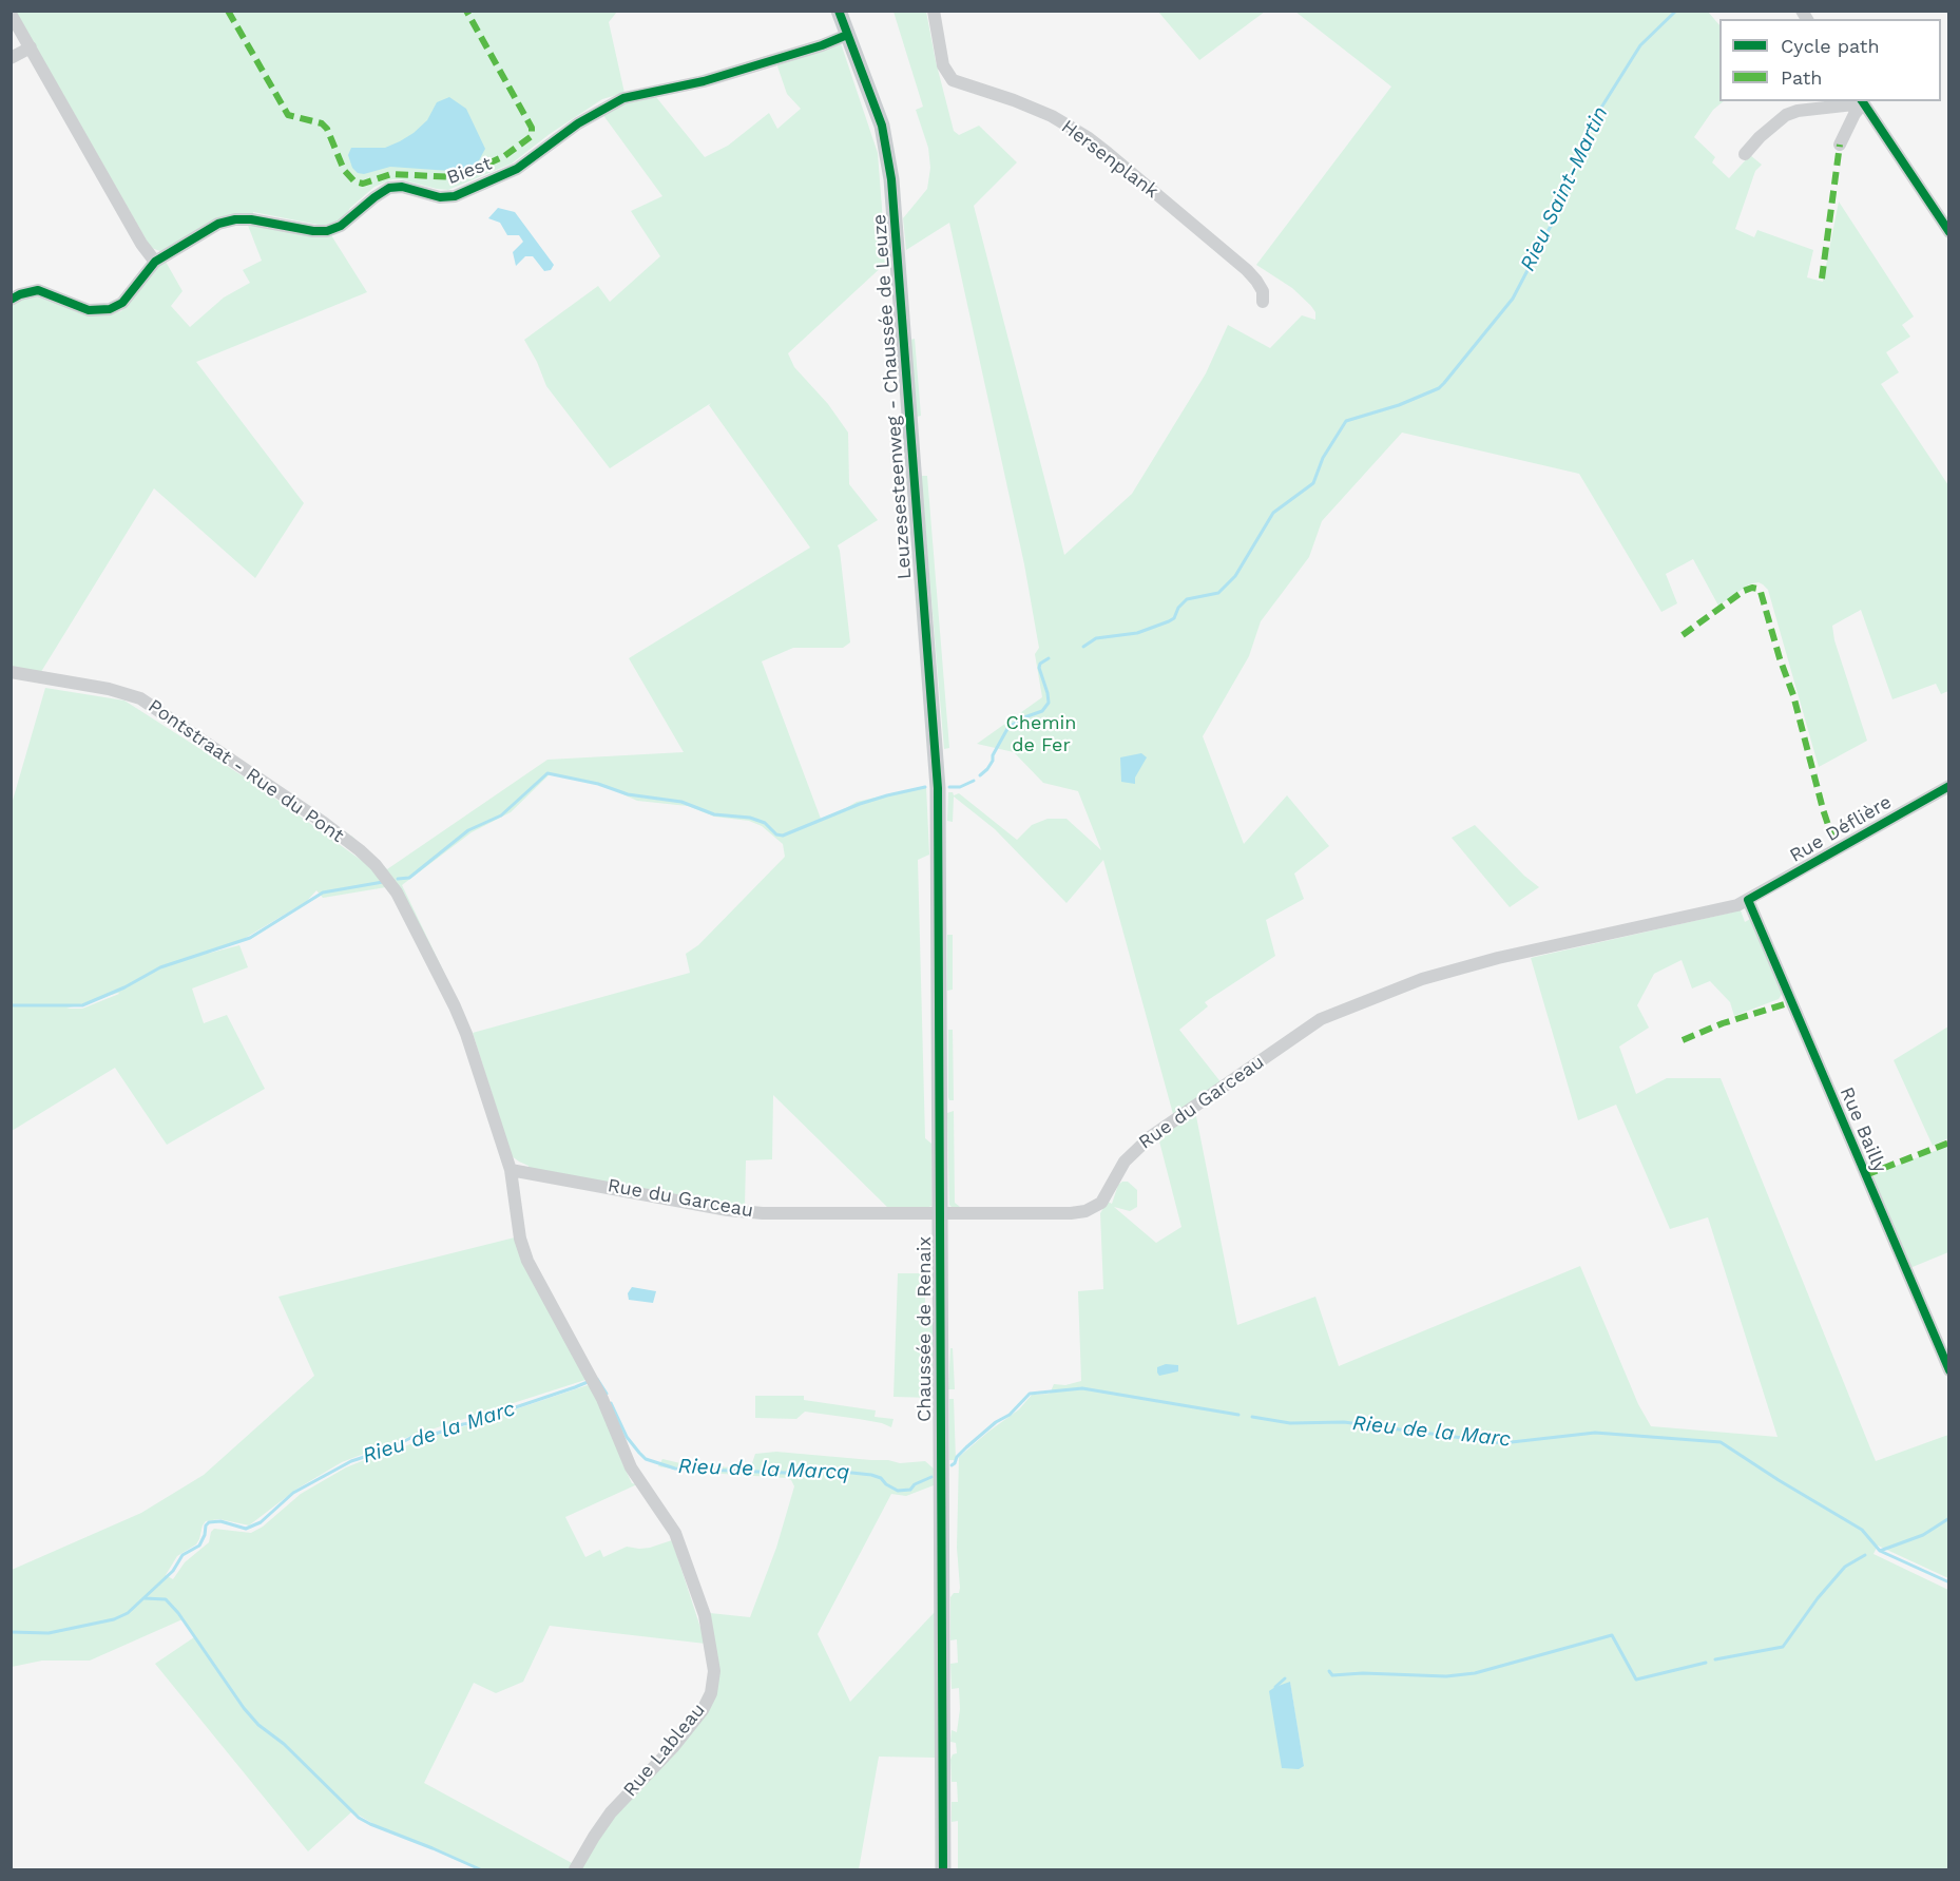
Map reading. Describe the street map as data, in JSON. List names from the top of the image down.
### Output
{
  "streets": {
    "main road": ["Leuzesesteenweg - Chaussée de Leuze", "Chaussée de Renaix"],
    "street": [
      "Hersenplank",
      "Biest",
      "Pontstraat - Rue du Pont",
      "Rue Déflière",
      "Rue du Garceau",
      "Rue Bailly",
      "Rue Lableau"
    ]
  },
  "crossings": [
    ["Biest", "Leuzesesteenweg - Chaussée de Leuze"],
    ["Leuzesesteenweg - Chaussée de Leuze", "Chaussée de Renaix"],
    ["Pontstraat - Rue du Pont", "Rue du Garceau"],
    ["Pontstraat - Rue du Pont", "Rue Lableau"],
    ["Rue Déflière", "Rue du Garceau"],
    ["Rue Déflière", "Rue Bailly"],
    ["Rue du Garceau", "Rue Bailly"],
    ["Rue du Garceau", "Chaussée de Renaix"],
    ["Rue du Garceau", "Rue Lableau"]
  ],
  "water": ["Rieu Saint-Martin", "Rieu de la Marc", "Rieu de la Marcq"],
  "parks": ["Chemin de Fer"],
  "legend": ["Cycle path", "Path"]
}
